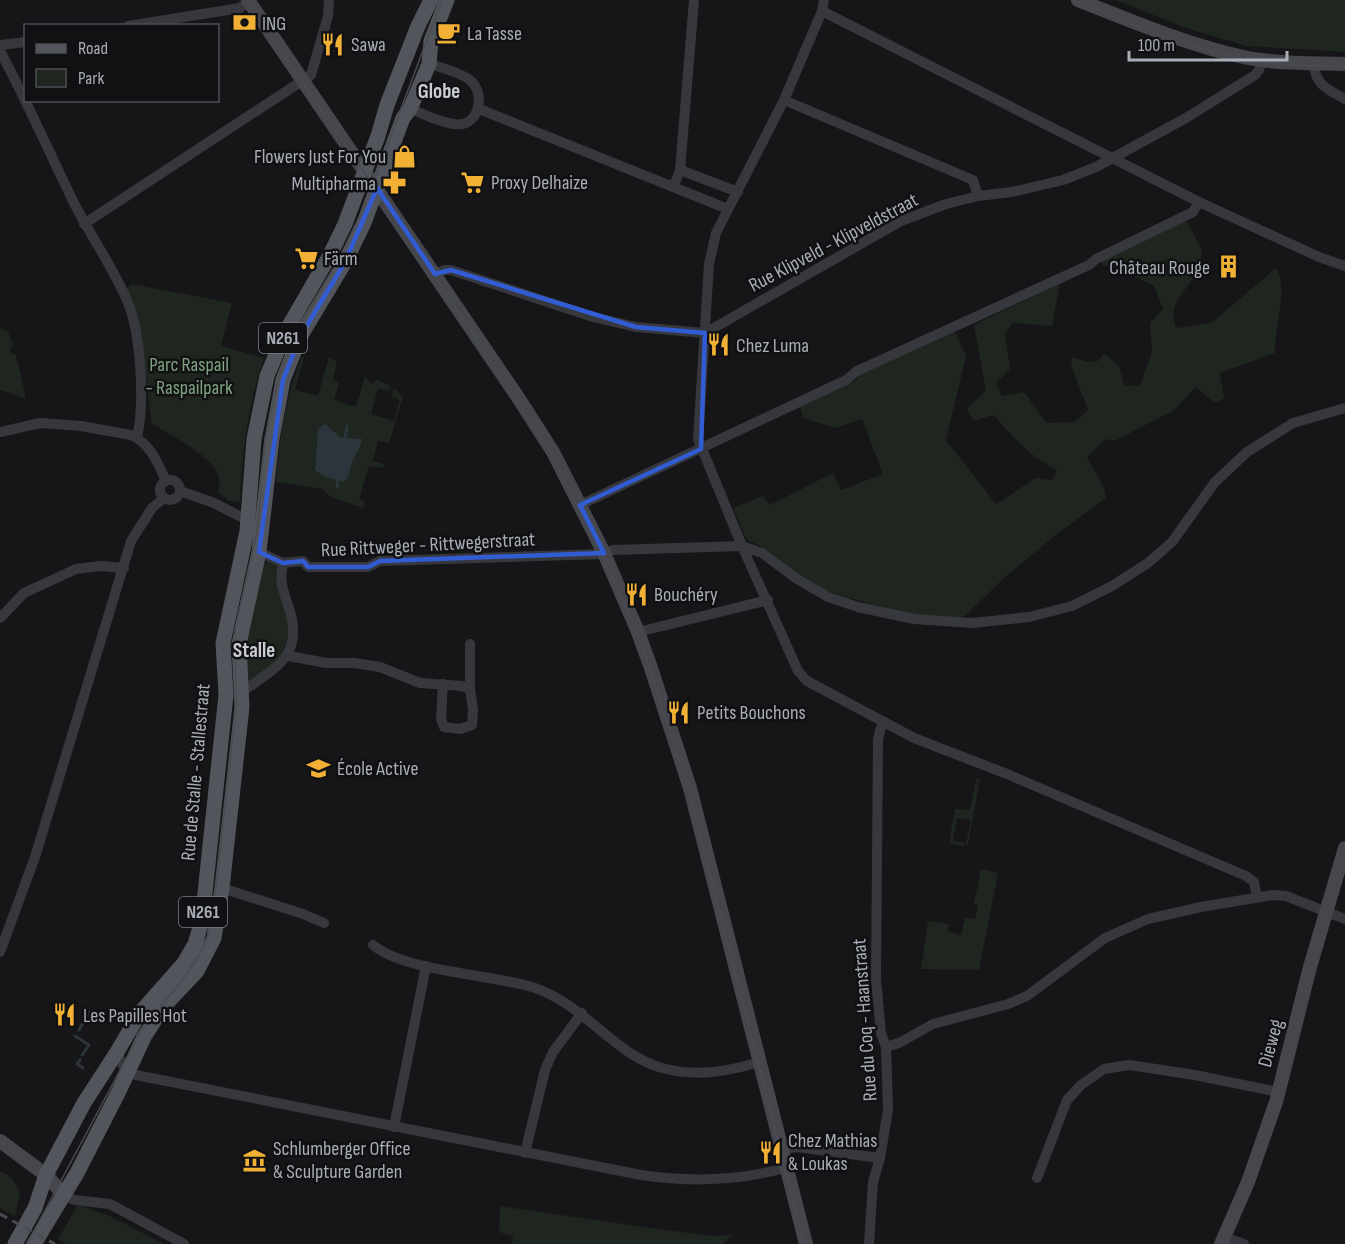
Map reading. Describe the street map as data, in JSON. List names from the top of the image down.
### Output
{
  "streets": {
    "main road": ["N261", "Rue de Stalle - Stallestraat", "Dieweg"],
    "street": ["Rue Klipveld - Klipveldstraat", "Rue Rittweger - Rittwegerstraat", "Rue du Coq - Haanstraat"]
  },
  "crossings": [
    ["N261", "Rue de Stalle - Stallestraat"],
    ["Rue Rittweger - Rittwegerstraat", "Rue de Stalle - Stallestraat"]
  ],
  "districts": ["Globe", "Stalle"],
  "parks": ["Parc Raspail - Raspailpark"],
  "places": {
    "bank": ["ING"],
    "cafe": ["La Tasse"],
    "restaurant": [
      "Sawa",
      "Chez Luma",
      "Bouchéry",
      "Petits Bouchons",
      "Les Papilles Hot",
      "Chez Mathias & Loukas"
    ],
    "shop": ["Flowers Just For You"],
    "supermarket": ["Proxy Delhaize", "Färm"],
    "pharmacy": ["Multipharma"],
    "building": ["Château Rouge"],
    "school or university": ["École Active"],
    "museum": ["Schlumberger Office & Sculpture Garden"]
  },
  "legend": ["Road", "Park"],
  "scale_bar": "100 m"
}
